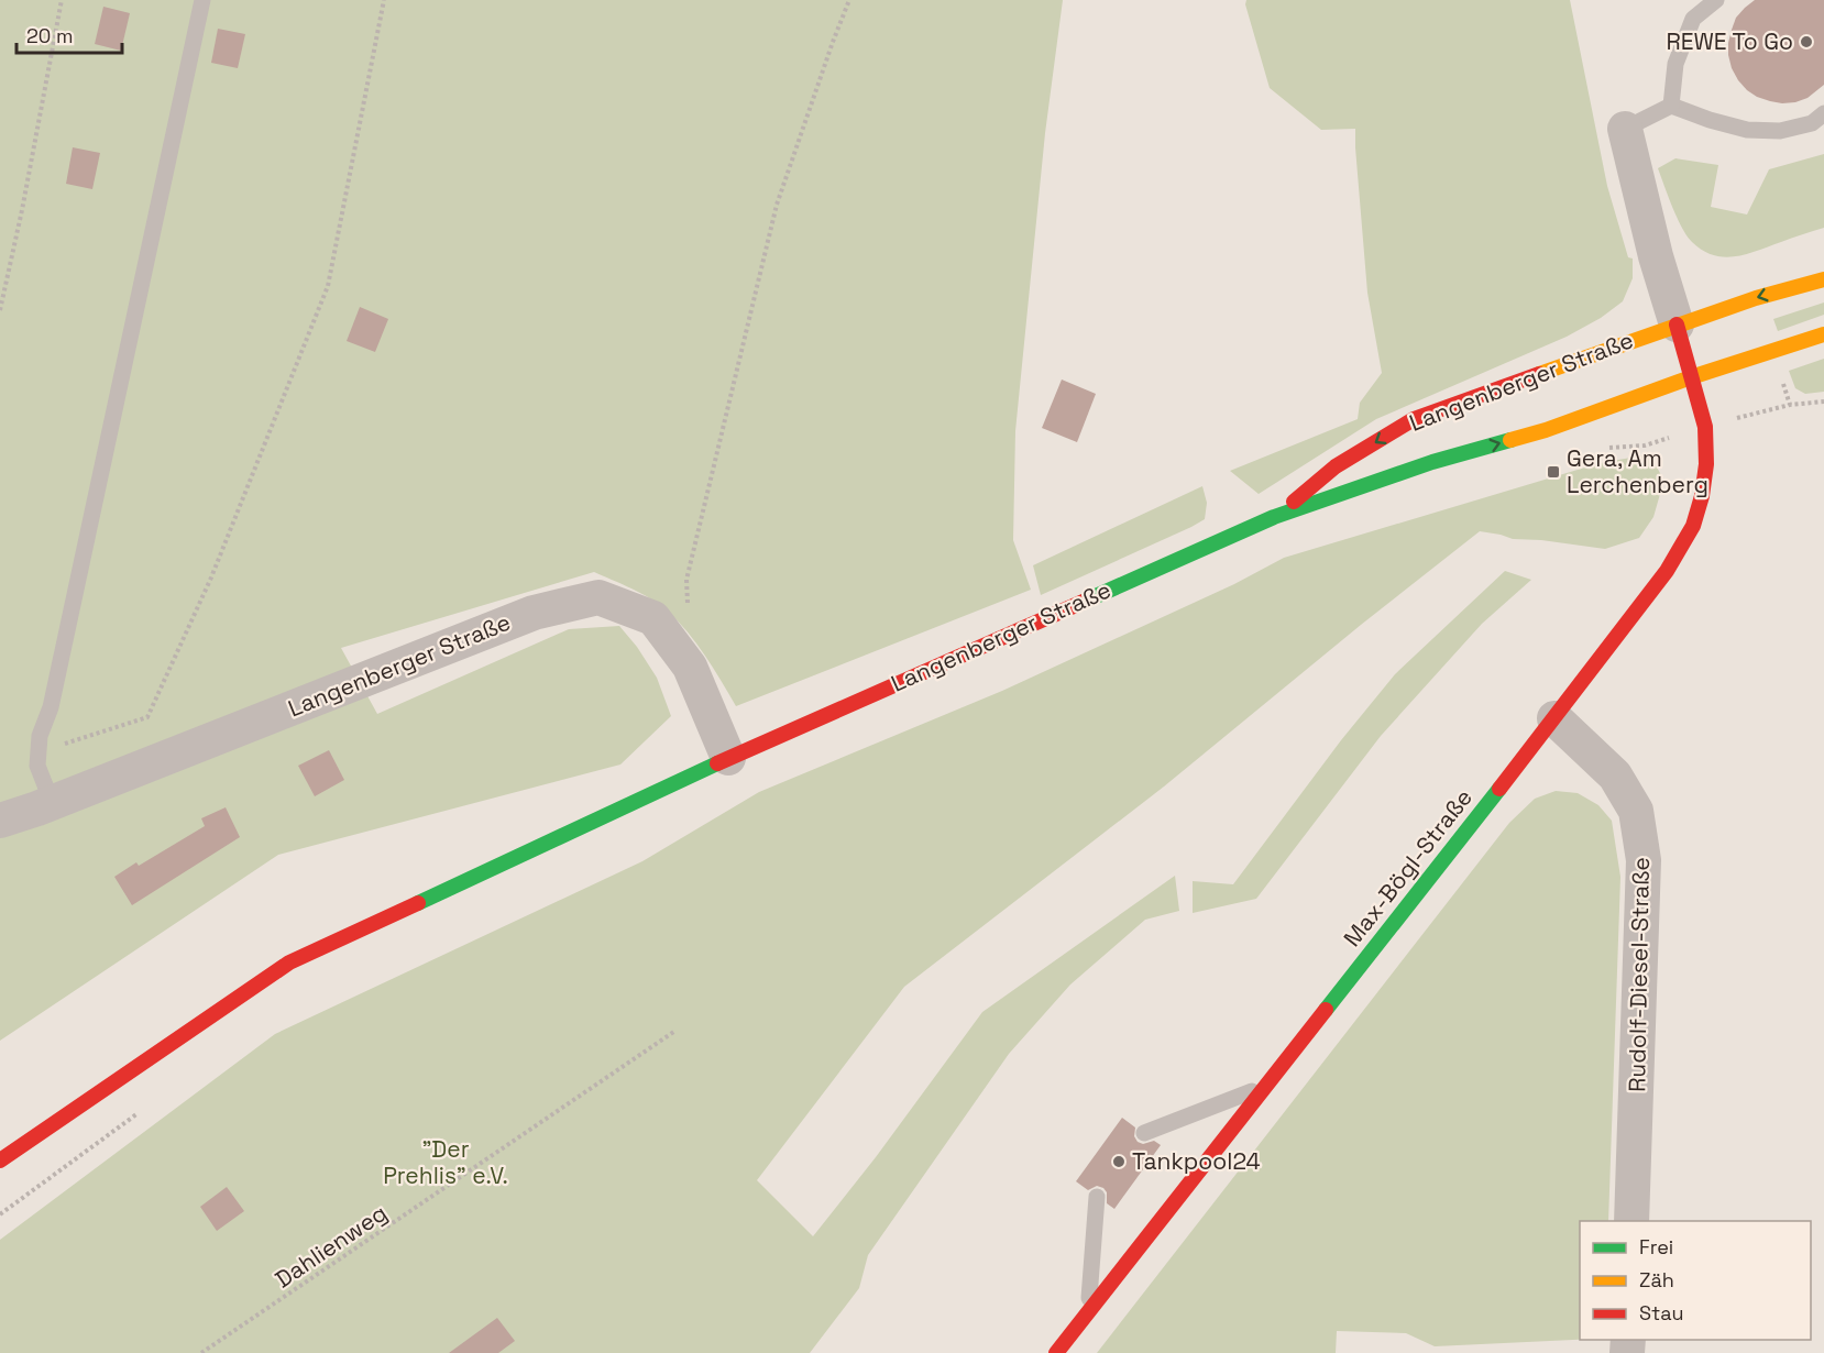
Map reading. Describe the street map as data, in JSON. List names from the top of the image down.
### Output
{
  "streets": {
    "main road": ["Langenberger Straße", "Max-Bögl-Straße"],
    "street": ["Rudolf-Diesel-Straße"],
    "path": ["Dahlienweg"]
  },
  "crossings": [
    ["Langenberger Straße", "Max-Bögl-Straße"],
    ["Max-Bögl-Straße", "Rudolf-Diesel-Straße"]
  ],
  "parks": ["\"Der Prehlis\" e.V."],
  "places": {
    "other": ["REWE To Go", "Tankpool24"],
    "transit": ["Gera, Am Lerchenberg"]
  },
  "legend": ["Frei", "Zäh", "Stau"],
  "scale_bar": "20 m"
}
